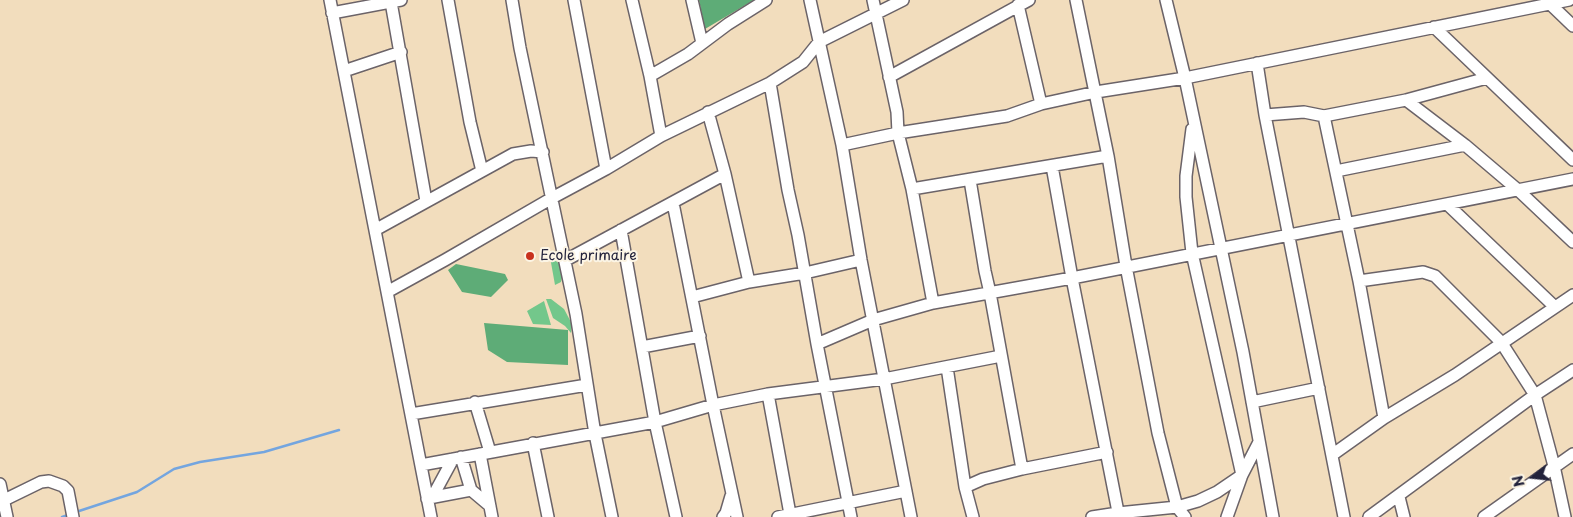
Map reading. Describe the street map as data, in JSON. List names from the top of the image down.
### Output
{
  "places": ["Ecole primaire"],
  "north": "left"
}
